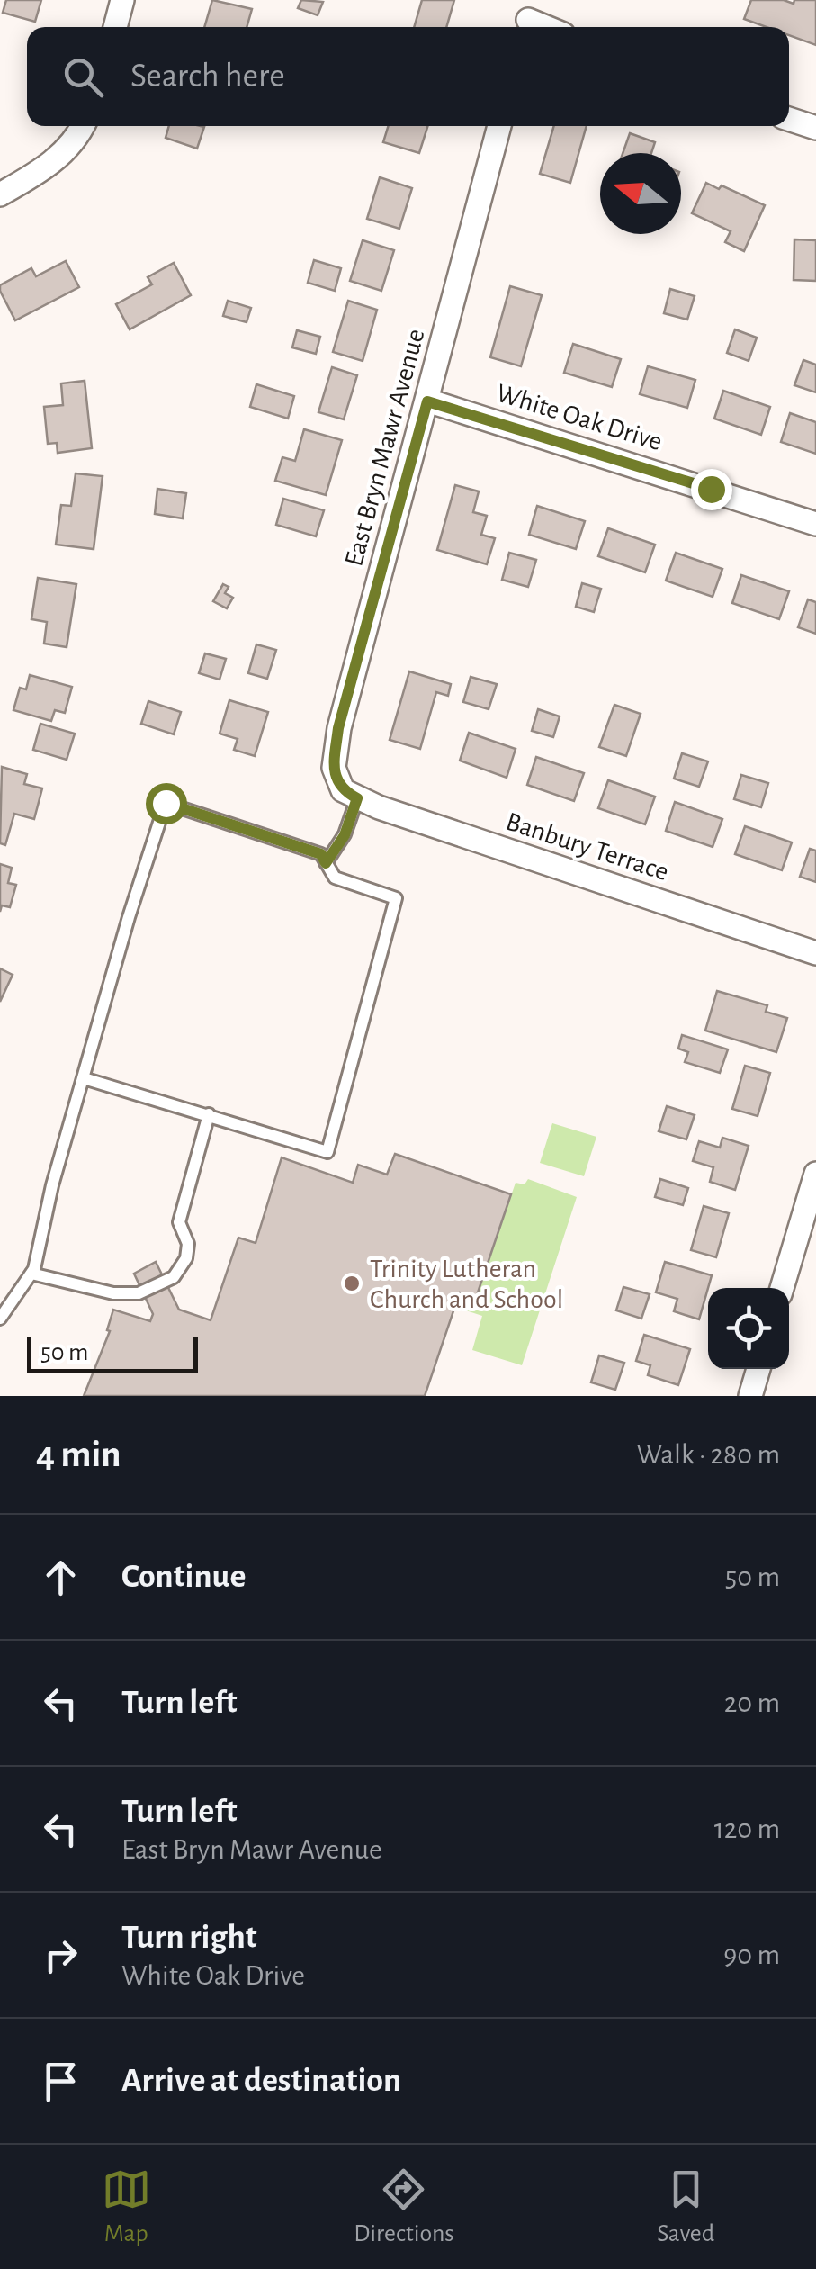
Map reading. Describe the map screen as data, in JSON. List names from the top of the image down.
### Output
{
  "streets": {
    "street": ["White Oak Drive", "East Bryn Mawr Avenue", "Banbury Terrace"]
  },
  "crossings": [
    ["White Oak Drive", "East Bryn Mawr Avenue"],
    ["East Bryn Mawr Avenue", "Banbury Terrace"]
  ],
  "places": ["Trinity Lutheran Church and School"],
  "scale_bar": "50 m",
  "north": "left",
  "page": {
    "search": "Search here",
    "scale": "50 m",
    "heading": ["4 min", "Walk · 280 m"],
    "list": [
      ["Continue", "50 m"],
      ["Turn left", "20 m"],
      ["Turn left", "East Bryn Mawr Avenue", "120 m"],
      ["Turn right", "White Oak Drive", "90 m"],
      "Arrive at destination"
    ],
    "nav": ["Map", "Directions", "Saved"]
  }
}
